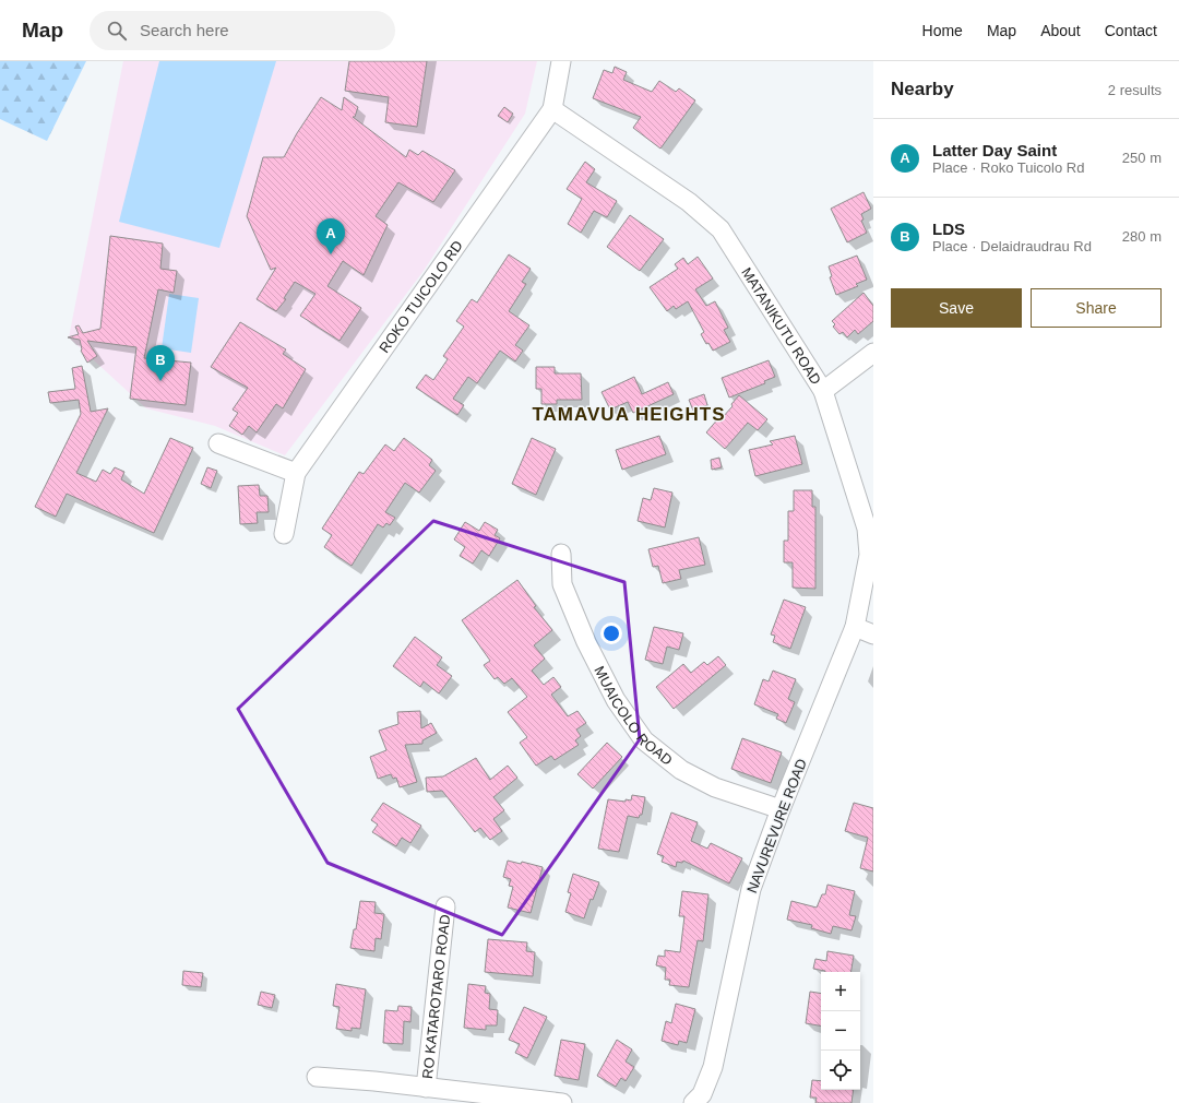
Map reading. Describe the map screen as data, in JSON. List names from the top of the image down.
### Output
{
  "streets": {
    "street": [
      "ROKO TUICOLO RD",
      "MATANIKUTU ROAD",
      "MUAICOLO ROAD",
      "NAVUREVURE ROAD",
      "RO KATAROTARO ROAD"
    ]
  },
  "crossings": [
    ["ROKO TUICOLO RD", "MATANIKUTU ROAD"],
    ["MATANIKUTU ROAD", "NAVUREVURE ROAD"],
    ["MUAICOLO ROAD", "NAVUREVURE ROAD"]
  ],
  "districts": ["TAMAVUA HEIGHTS"],
  "page": {
    "header": "Map",
    "search": "Search here",
    "nav": [
      "Home",
      "Map",
      "About",
      "Contact"
    ],
    "heading": ["Nearby", "2 results"],
    "list": [
      {
        "mark": "A",
        "name": "Latter Day Saint",
        "note": "Place · Roko Tuicolo Rd",
        "value": "250 m"
      },
      {
        "mark": "B",
        "name": "LDS",
        "note": "Place · Delaidraudrau Rd",
        "value": "280 m"
      }
    ],
    "pins": ["A", "B"],
    "buttons": ["Save", "Share"],
    "map_buttons": ["+", "−"]
  }
}
